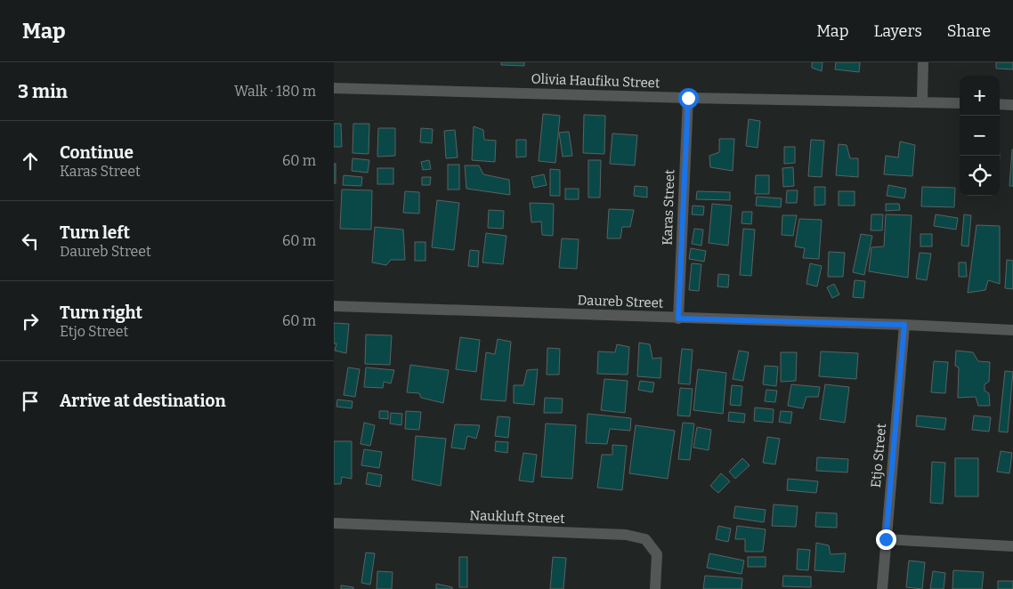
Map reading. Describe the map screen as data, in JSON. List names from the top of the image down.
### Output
{
  "streets": {
    "street": [
      "Olivia Haufiku Street",
      "Karas Street",
      "Daureb Street",
      "Etjo Street",
      "Naukluft Street"
    ]
  },
  "crossings": [
    ["Olivia Haufiku Street", "Karas Street"],
    ["Karas Street", "Daureb Street"],
    ["Daureb Street", "Etjo Street"]
  ],
  "page": {
    "header": "Map",
    "nav": ["Map", "Layers", "Share"],
    "heading": ["3 min", "Walk · 180 m"],
    "map_buttons": ["+", "−"],
    "list": [
      ["Continue", "Karas Street", "60 m"],
      ["Turn left", "Daureb Street", "60 m"],
      ["Turn right", "Etjo Street", "60 m"],
      "Arrive at destination"
    ]
  }
}
